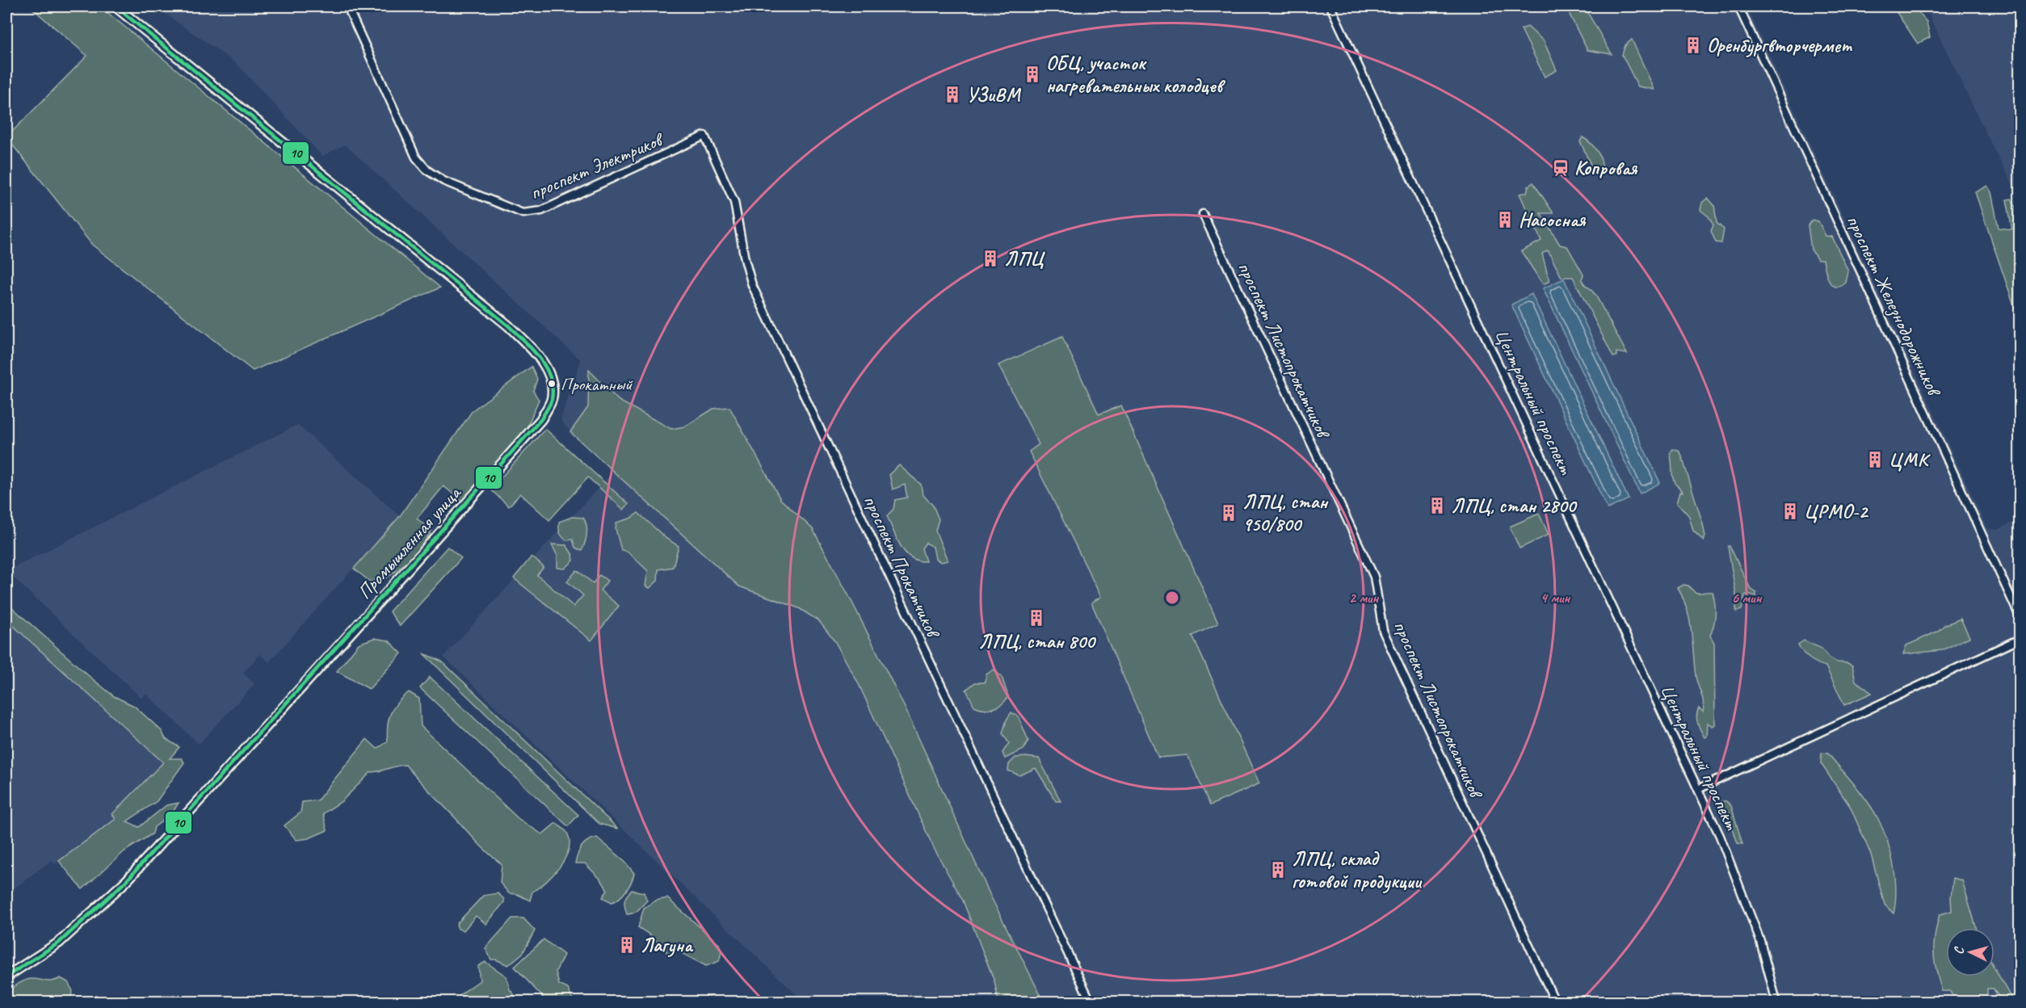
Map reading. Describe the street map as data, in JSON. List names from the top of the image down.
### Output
{
  "streets": {
    "street": [
      "проспект Электриков",
      "проспект Железнодорожников",
      "проспект Листопрокатчиков",
      "Центральный проспект",
      "Промышленная улица",
      "проспект Прокатчиков"
    ]
  },
  "crossings": [
    ["проспект Электриков", "проспект Прокатчиков"]
  ],
  "places": {
    "building": [
      "Оренбургвторчермет",
      "ОБЦ, участок нагревательных колодцев",
      "УЗиВМ",
      "Насосная",
      "ЛПЦ",
      "ЦМК",
      "ЛПЦ, стан 2800",
      "ЦРМО-2",
      "ЛПЦ, стан 950/800",
      "ЛПЦ, стан 800",
      "ЛПЦ, склад готовой продукции",
      "Лагуна"
    ],
    "station": ["Копровая"],
    "other": ["Прокатный"]
  },
  "lines": ["transit line 10"],
  "north": "left",
  "rings": ["2 мин", "4 мин", "6 мин"]
}
